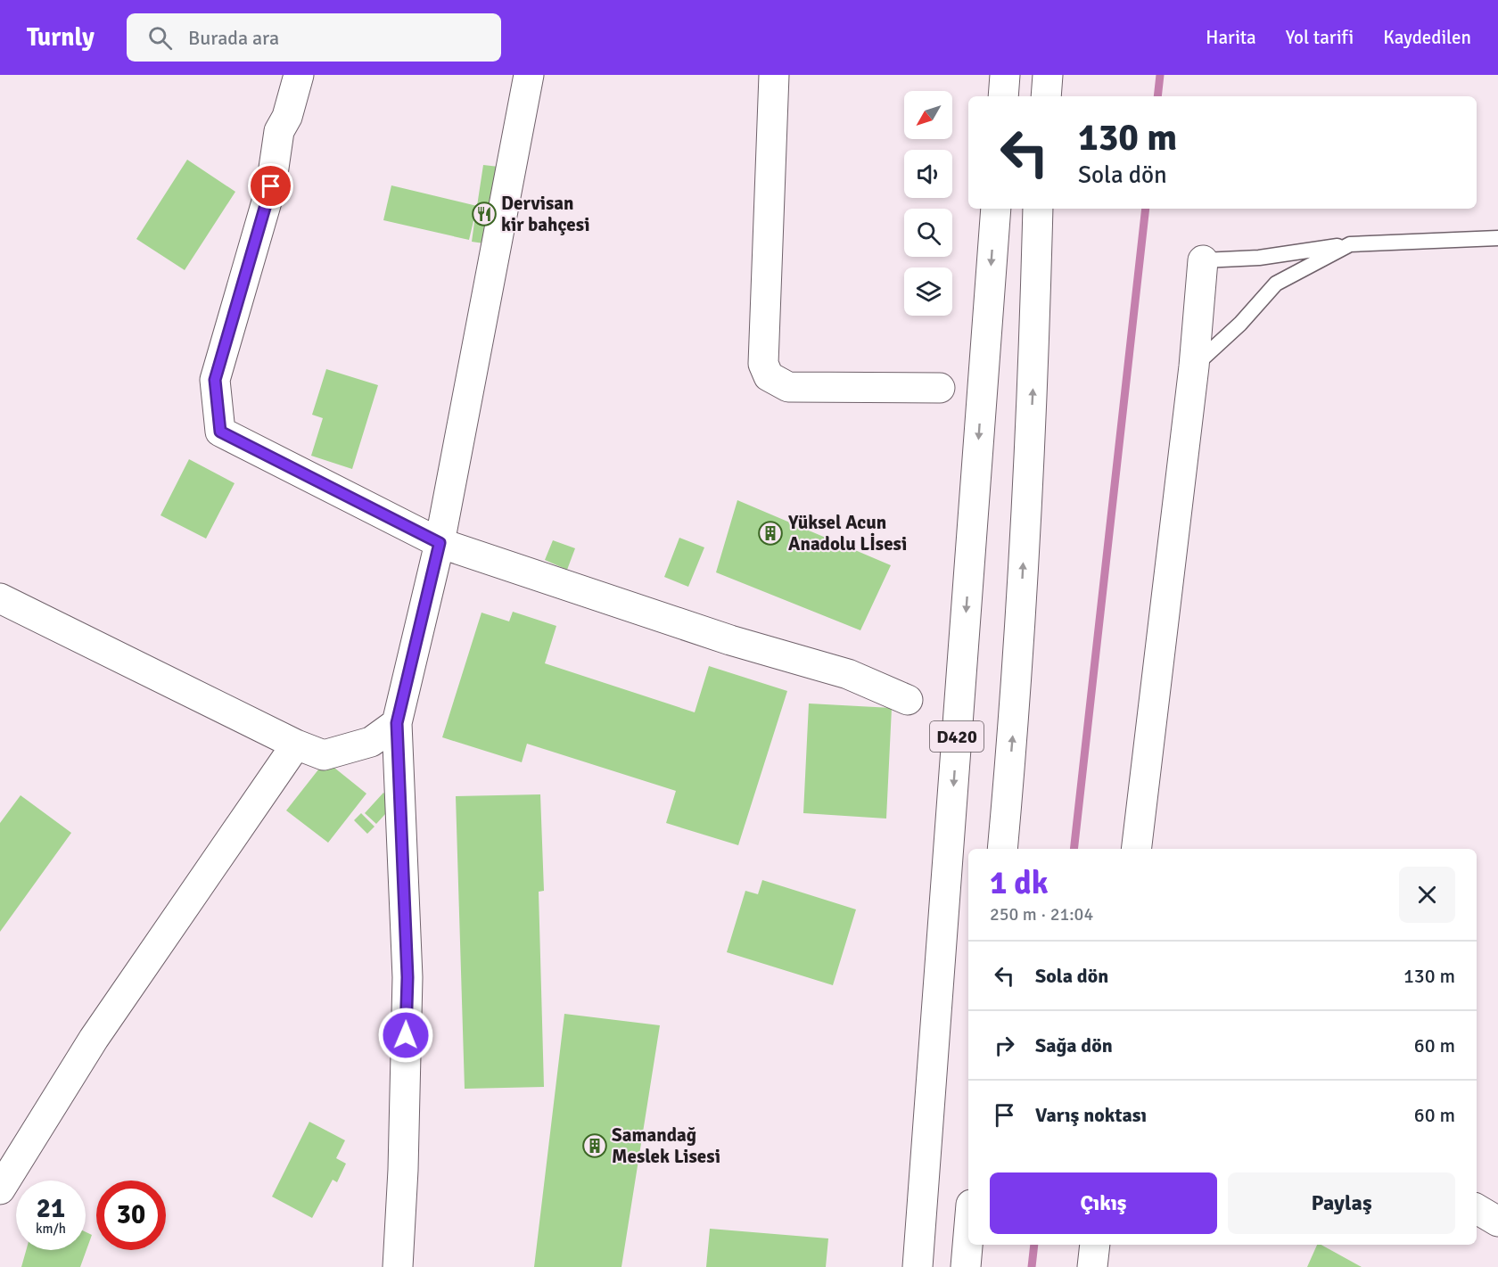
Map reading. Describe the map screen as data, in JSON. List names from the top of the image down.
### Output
{
  "streets": {
    "street": ["D420"]
  },
  "places": {
    "restaurant": ["Dervisan kir bahçesi"],
    "building": ["Yüksel Acun Anadolu Lİsesi", "Samandağ Meslek Lisesi"]
  },
  "north": "bottom left",
  "page": {
    "header": "Turnly",
    "search": "Burada ara",
    "nav": ["Harita", "Yol tarifi", "Kaydedilen"],
    "turn": ["130 m", "Sola dön"],
    "heading": ["1 dk", "250 m · 21:04"],
    "list": [
      {
        "name": "Sola dön",
        "value": "130 m"
      },
      {
        "name": "Sağa dön",
        "value": "60 m"
      },
      {
        "name": "Varış noktası",
        "value": "60 m"
      }
    ],
    "buttons": ["Çıkış", "Paylaş"],
    "speed": "21 km/h",
    "limit": "30"
  }
}
